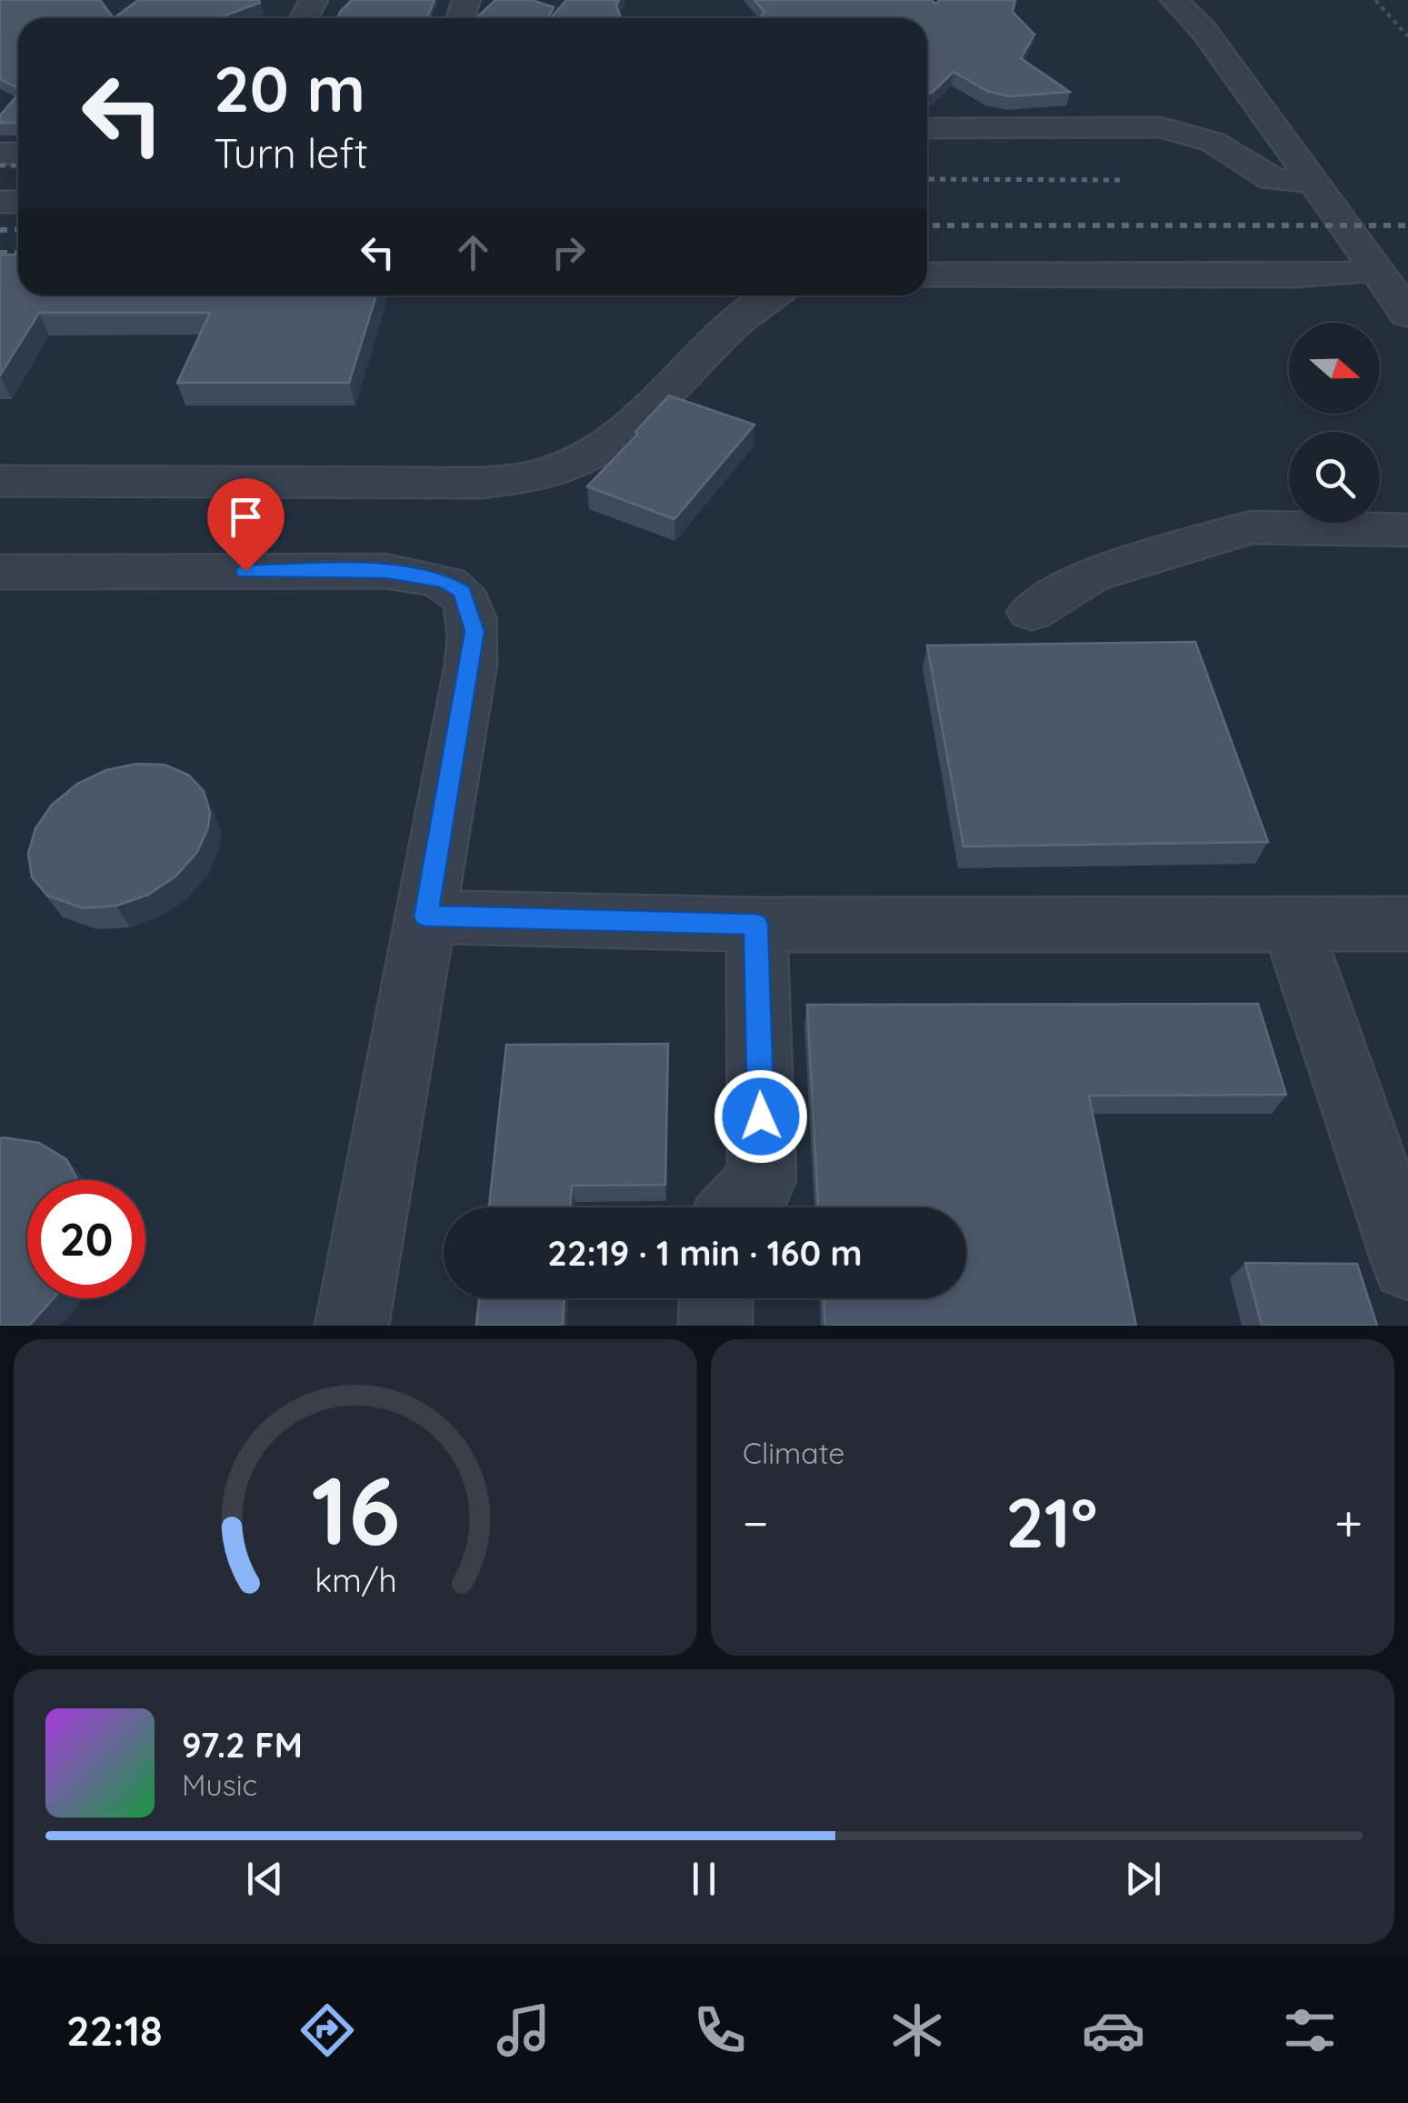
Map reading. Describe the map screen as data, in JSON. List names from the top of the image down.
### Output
{
  "north": "right",
  "page": {
    "turn": ["20 m", "Turn left"],
    "limit": "20",
    "trip": "22:19 · 1 min · 160 m",
    "tile": "Climate",
    "heat": ["−", "21°", "+"],
    "song": ["97.2 FM", "Music"],
    "tabs": "22:18",
    "gauge": ["16", "km/h"]
  }
}
